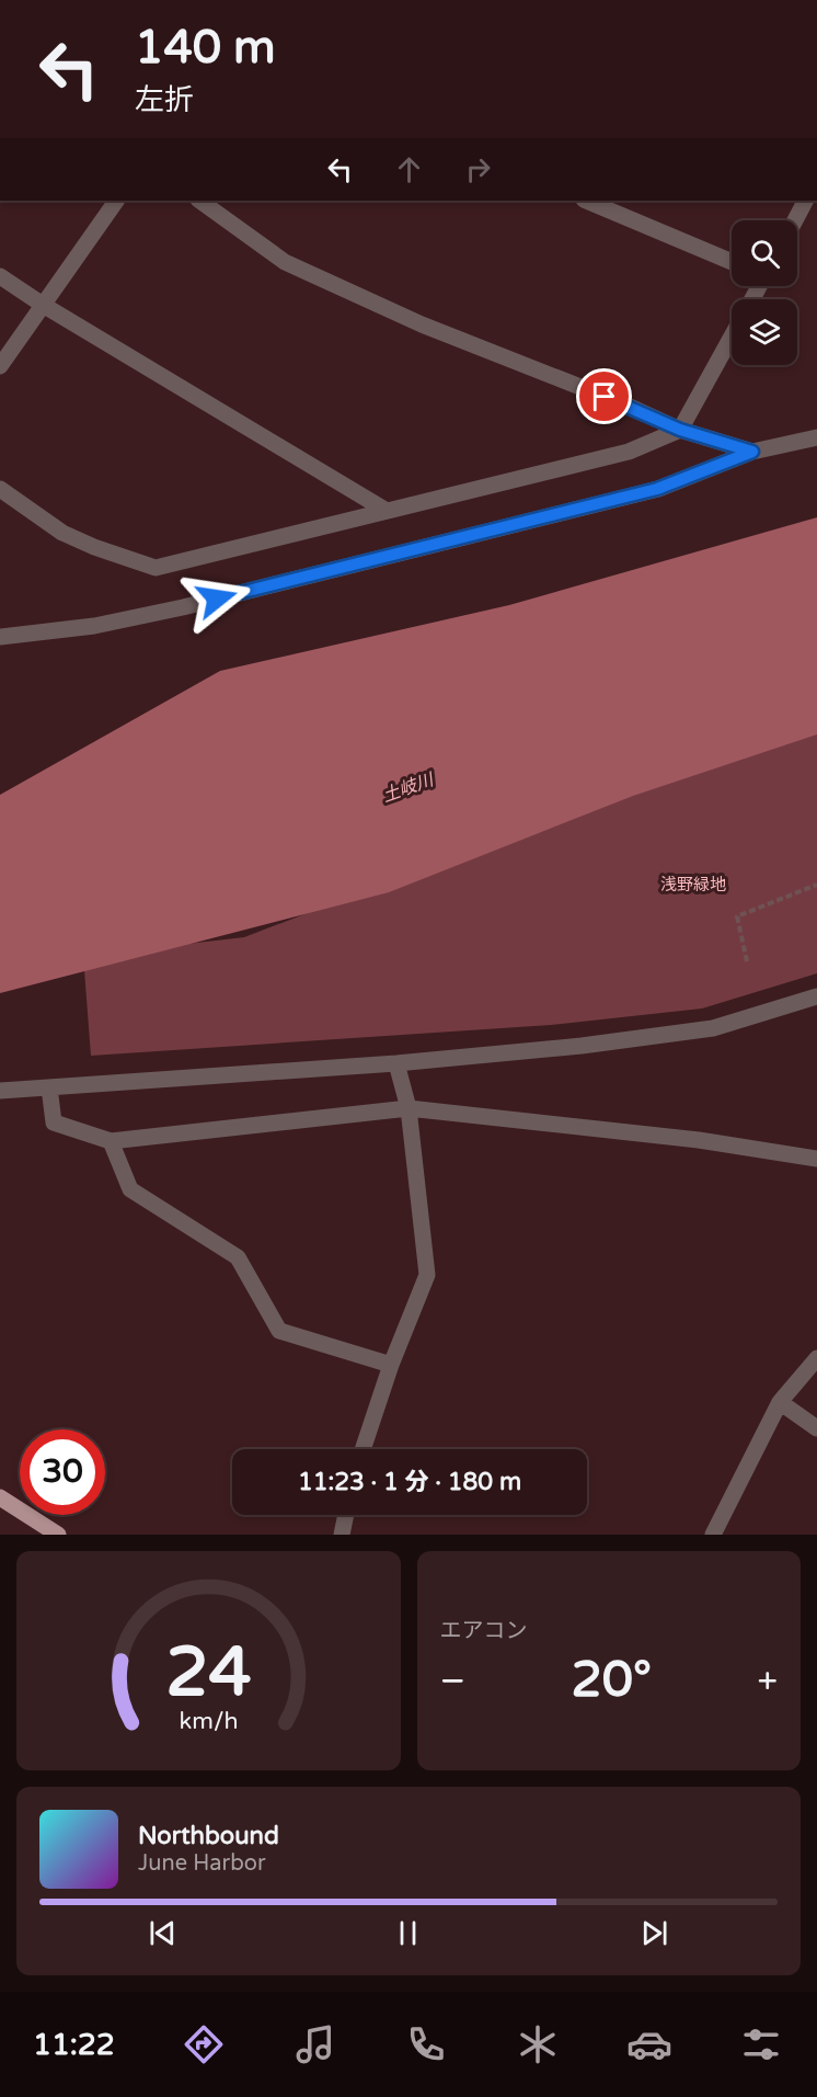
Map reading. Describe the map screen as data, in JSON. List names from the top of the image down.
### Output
{
  "water": ["土岐川"],
  "parks": ["浅野緑地"],
  "page": {
    "turn": ["140 m", "左折"],
    "limit": "30",
    "trip": "11:23 · 1 分 · 180 m",
    "tile": "エアコン",
    "heat": ["−", "20°", "+"],
    "song": ["Northbound", "June Harbor"],
    "tabs": "11:22",
    "gauge": ["24", "km/h"]
  }
}
